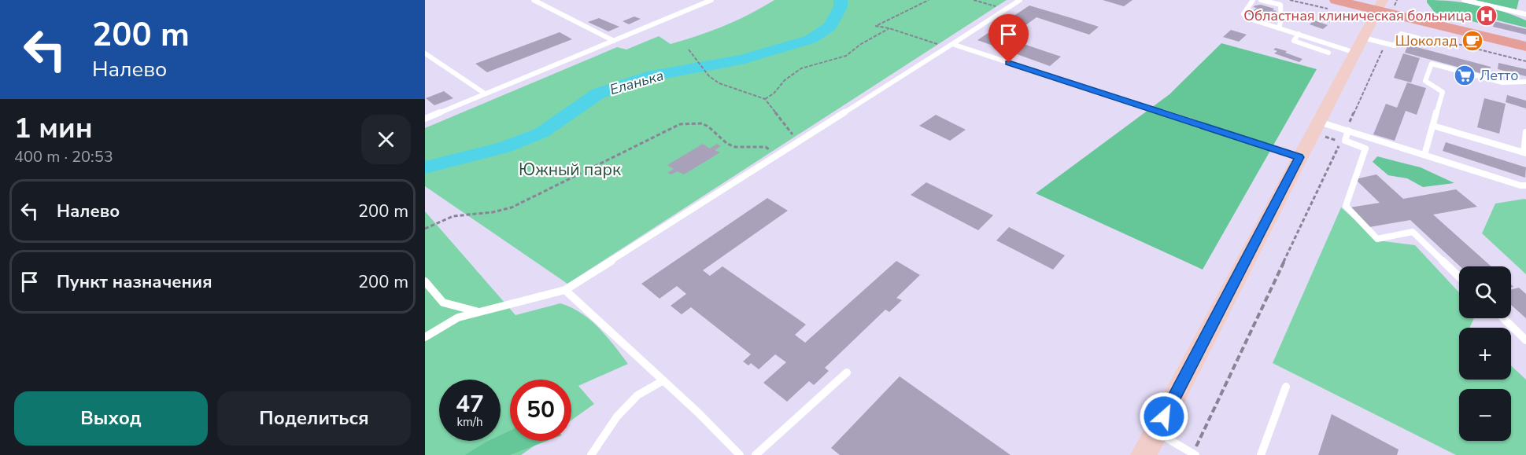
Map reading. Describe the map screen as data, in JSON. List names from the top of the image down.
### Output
{
  "water": ["Еланька"],
  "parks": ["Южный парк"],
  "places": {
    "hospital": ["Областная клиническая больница"],
    "cafe": ["Шоколад"],
    "supermarket": ["Летто"]
  },
  "page": {
    "turn": ["200 m", "Налево"],
    "heading": ["1 мин", "400 m · 20:53"],
    "list": [
      {
        "name": "Налево",
        "value": "200 m"
      },
      {
        "name": "Пункт назначения",
        "value": "200 m"
      }
    ],
    "map_buttons": ["+", "−"],
    "speed": "47 km/h",
    "limit": "50",
    "buttons": ["Выход", "Поделиться"]
  }
}
